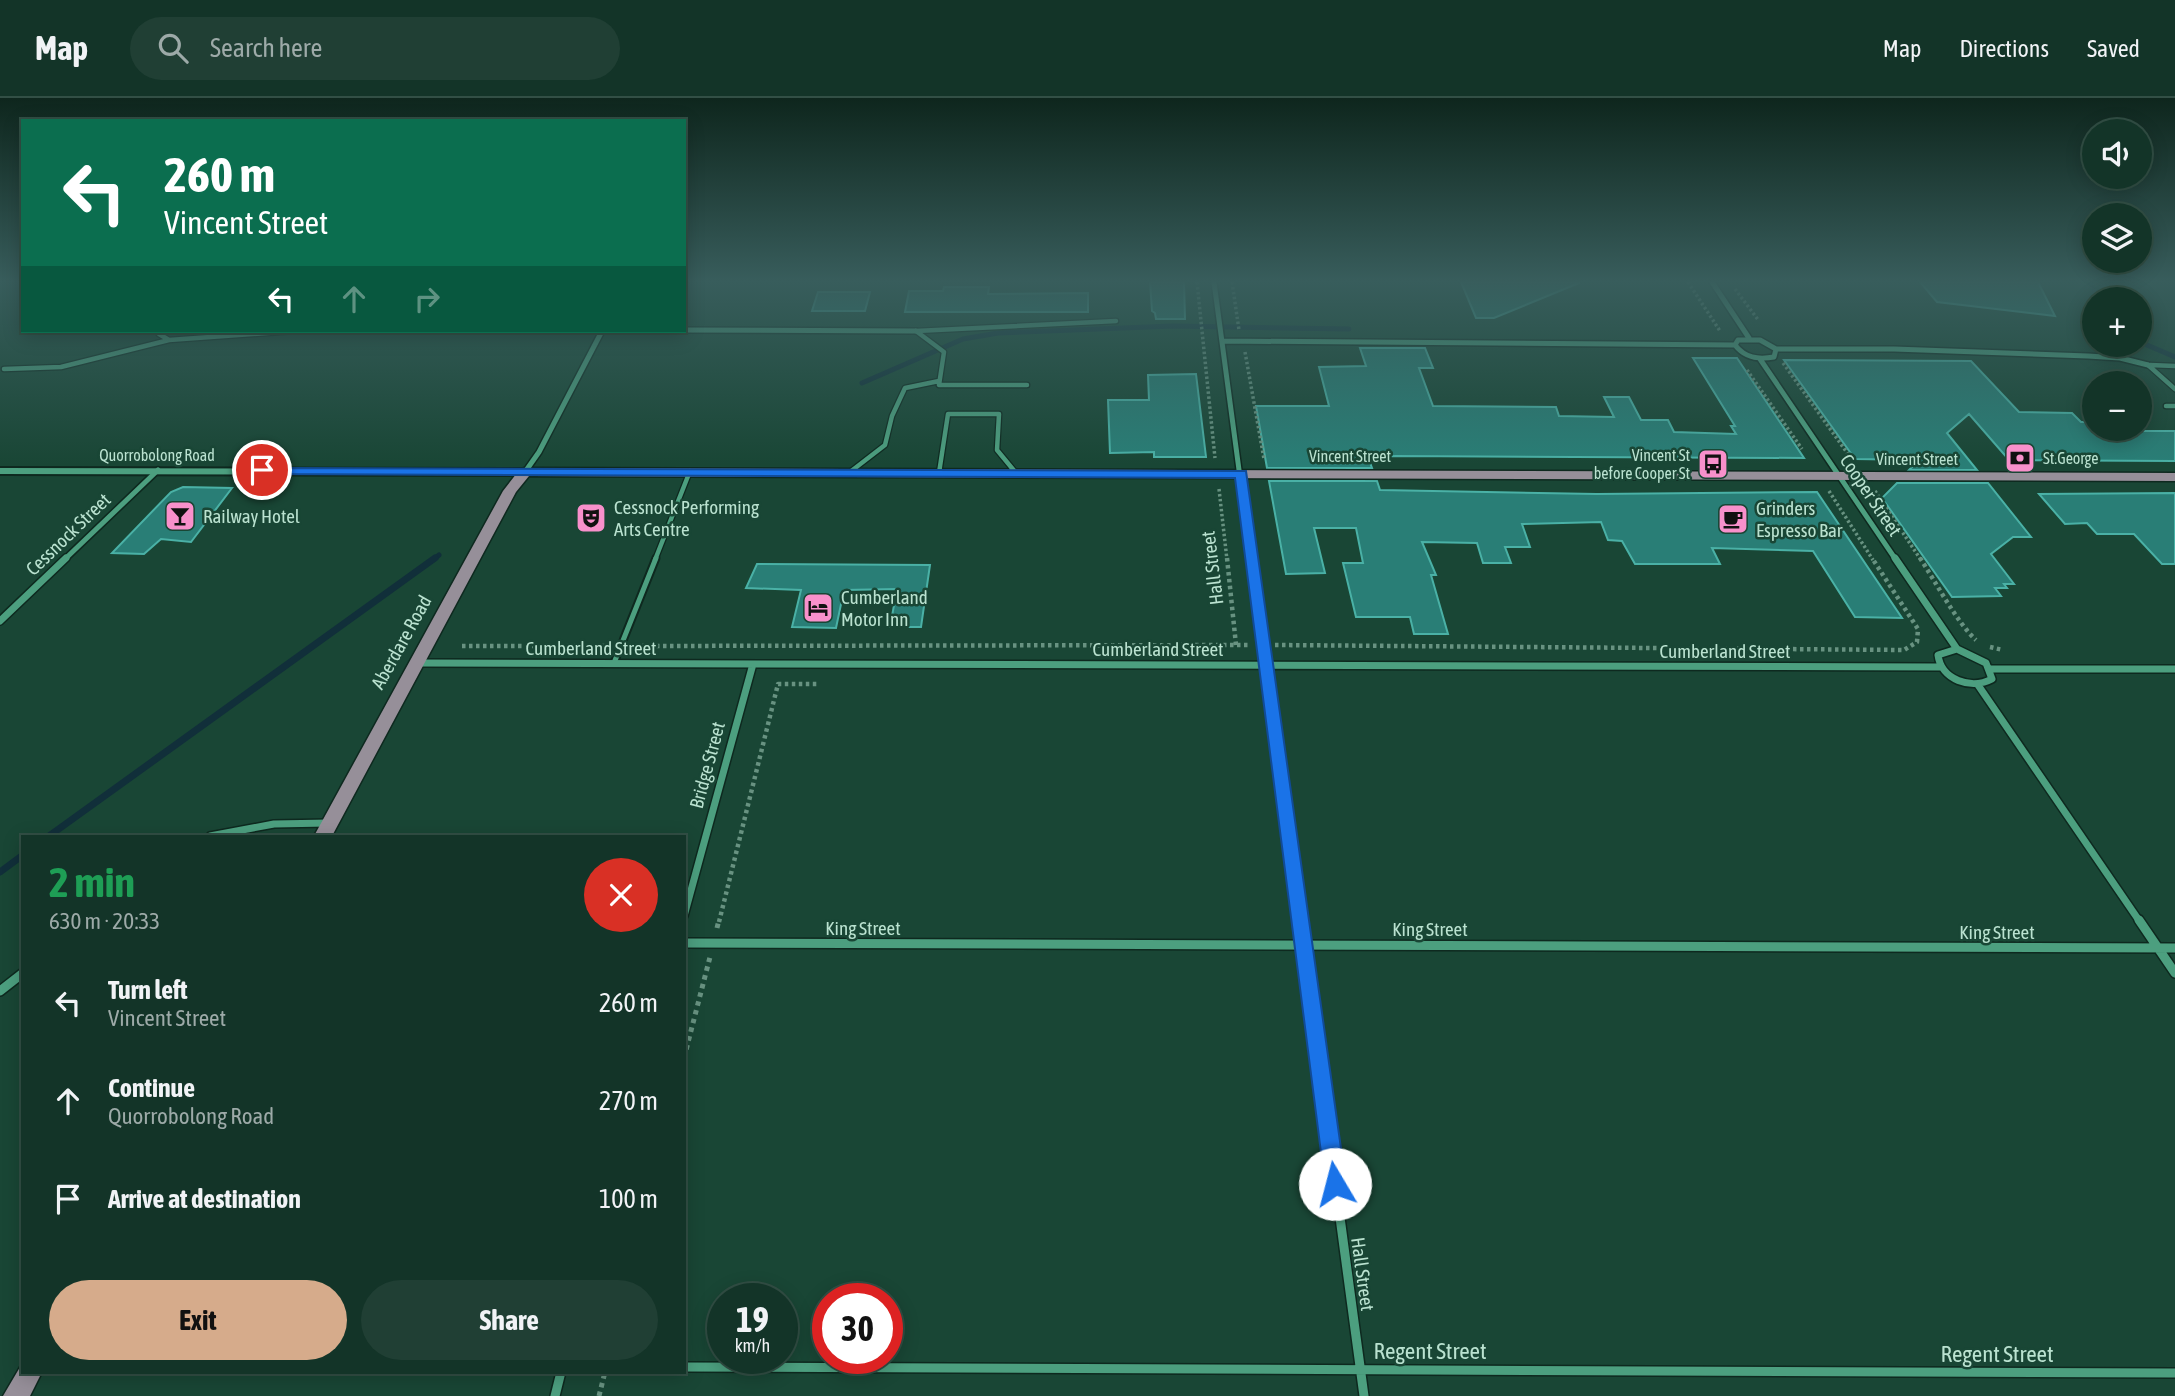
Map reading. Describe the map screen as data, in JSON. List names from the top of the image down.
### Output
{
  "streets": {
    "main road": ["Vincent Street", "Aberdare Road"],
    "street": [
      "Quorrobolong Road",
      "Cooper Street",
      "Cessnock Street",
      "Hall Street",
      "Cumberland Street",
      "Bridge Street",
      "King Street",
      "Regent Street"
    ]
  },
  "crossings": [
    ["Quorrobolong Road", "Vincent Street"],
    ["Quorrobolong Road", "Cessnock Street"],
    ["Quorrobolong Road", "Aberdare Road"],
    ["Vincent Street", "Cooper Street"],
    ["Vincent Street", "Hall Street"],
    ["Vincent Street", "Aberdare Road"],
    ["Cooper Street", "Cumberland Street"],
    ["Hall Street", "Cumberland Street"],
    ["Hall Street", "King Street"],
    ["Hall Street", "Regent Street"],
    ["Aberdare Road", "Cumberland Street"],
    ["Cumberland Street", "Bridge Street"]
  ],
  "places": {
    "bank": ["St.George"],
    "bus stop": ["Vincent St before Cooper St"],
    "bar": ["Railway Hotel"],
    "theatre": ["Cessnock Performing Arts Centre"],
    "cafe": ["Grinders Espresso Bar"],
    "hotel": ["Cumberland Motor Inn"]
  },
  "page": {
    "header": "Map",
    "search": "Search here",
    "nav": ["Map", "Directions", "Saved"],
    "map_buttons": ["+", "−"],
    "turn": ["260 m", "Vincent Street"],
    "heading": ["2 min", "630 m · 20:33"],
    "list": [
      {
        "name": "Turn left",
        "note": "Vincent Street",
        "value": "260 m"
      },
      {
        "name": "Continue",
        "note": "Quorrobolong Road",
        "value": "270 m"
      },
      {
        "name": "Arrive at destination",
        "value": "100 m"
      }
    ],
    "buttons": ["Exit", "Share"],
    "speed": "19 km/h",
    "limit": "30"
  }
}
